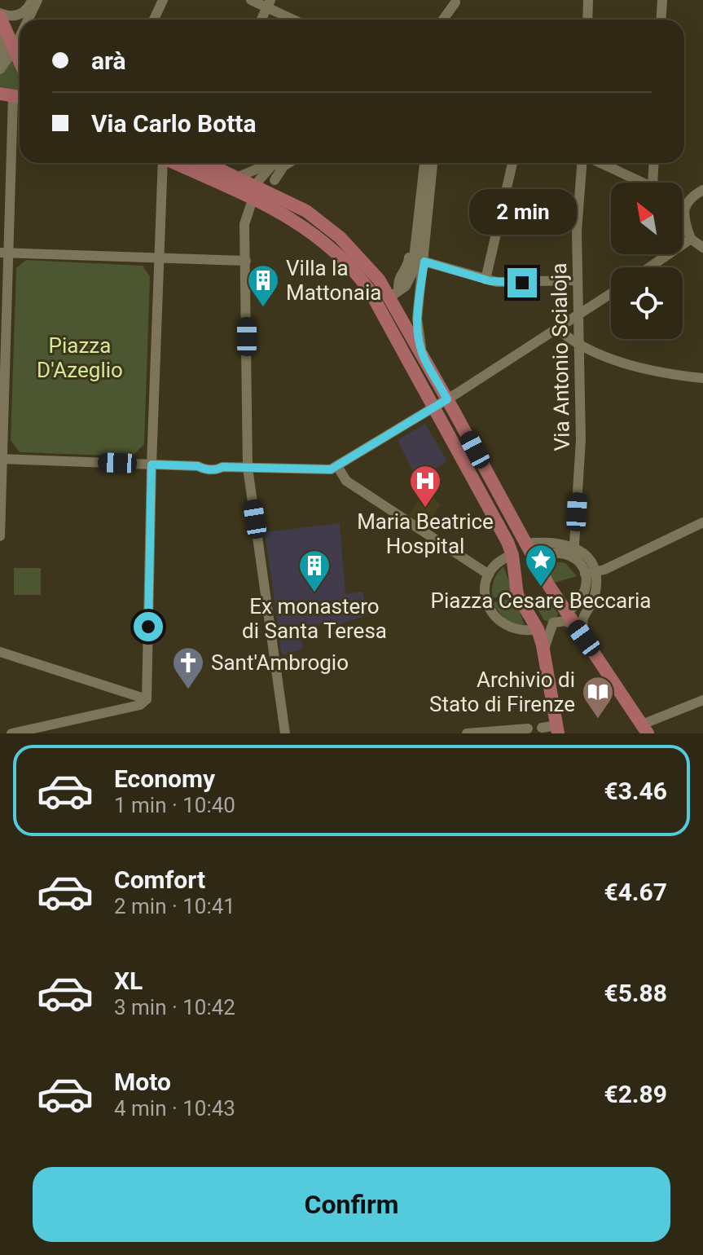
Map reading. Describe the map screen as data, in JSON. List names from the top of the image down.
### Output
{
  "streets": {
    "street": ["Via Antonio Scialoja"]
  },
  "parks": ["Piazza D'Azeglio"],
  "places": {
    "building": ["Villa la Mattonaia", "Ex monastero di Santa Teresa"],
    "hospital": ["Maria Beatrice Hospital"],
    "place": ["Piazza Cesare Beccaria"],
    "church": ["Sant'Ambrogio"],
    "library": ["Archivio di Stato di Firenze"]
  },
  "north": "top left",
  "page": {
    "banner": ["arà", "Via Carlo Botta"],
    "bubble": "2 min",
    "list": [
      {
        "name": "Economy",
        "note": "1 min · 10:40",
        "value": "€3.46"
      },
      {
        "name": "Comfort",
        "note": "2 min · 10:41",
        "value": "€4.67"
      },
      {
        "name": "XL",
        "note": "3 min · 10:42",
        "value": "€5.88"
      },
      {
        "name": "Moto",
        "note": "4 min · 10:43",
        "value": "€2.89"
      }
    ],
    "buttons": "Confirm"
  }
}
